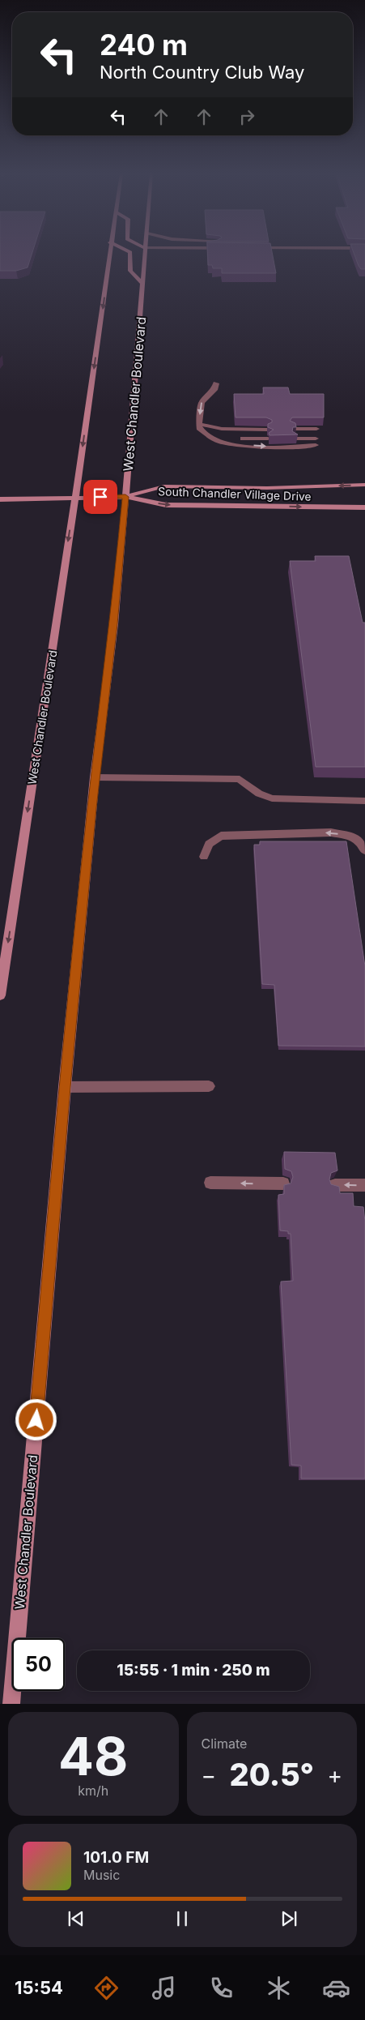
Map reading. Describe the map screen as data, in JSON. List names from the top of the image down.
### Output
{
  "streets": {
    "main road": ["West Chandler Boulevard", "South Chandler Village Drive"]
  },
  "crossings": [
    ["West Chandler Boulevard", "South Chandler Village Drive"]
  ],
  "page": {
    "turn": ["240 m", "North Country Club Way"],
    "limit": "50",
    "trip": "15:55 · 1 min · 250 m",
    "tile": [
      ["48", "km/h"],
      "Climate"
    ],
    "heat": ["−", "20.5°", "+"],
    "song": ["101.0 FM", "Music"],
    "tabs": "15:54"
  }
}
